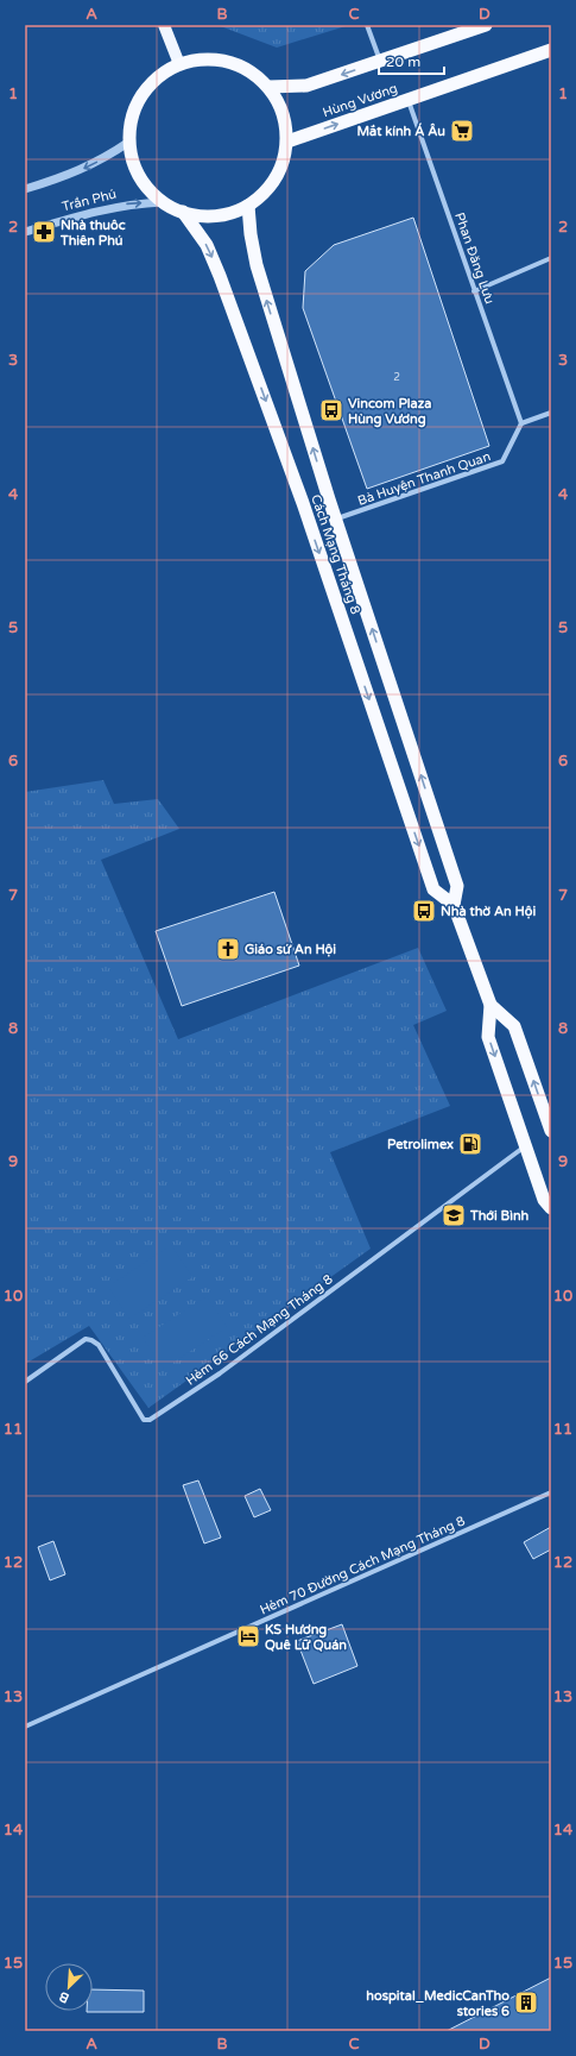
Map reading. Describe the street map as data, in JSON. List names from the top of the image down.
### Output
{
  "streets": {
    "highway": ["Hùng Vương", "Cách Mạng Tháng 8"],
    "street": [
      "Trần Phú",
      "Phan Đăng Lưu",
      "Bà Huyện Thanh Quan",
      "Hẻm 66 Cách Mạng Tháng 8",
      "Hẻm 70 Đường Cách Mạng Tháng 8"
    ]
  },
  "crossings": [
    ["Hùng Vương", "Trần Phú"],
    ["Hùng Vương", "Phan Đăng Lưu"],
    ["Hùng Vương", "Cách Mạng Tháng 8"],
    ["Trần Phú", "Cách Mạng Tháng 8"],
    ["Phan Đăng Lưu", "Bà Huyện Thanh Quan"],
    ["Bà Huyện Thanh Quan", "Cách Mạng Tháng 8"],
    ["Cách Mạng Tháng 8", "Hẻm 66 Cách Mạng Tháng 8"]
  ],
  "places": {
    "supermarket": ["Mắt kính Á Âu"],
    "pharmacy": ["Nhà thuôc Thiên Phú"],
    "bus stop": ["Vincom Plaza Hùng Vương", "Nhà thờ An Hội"],
    "church": ["Giáo sứ An Hội"],
    "fuel station": ["Petrolimex"],
    "school or university": ["Thới Bình"],
    "hotel": ["KS Hương Quê Lữ Quán"],
    "building": ["hospital_MedicCanTho stories 6"]
  },
  "house_numbers": ["2"],
  "scale_bar": "20 m",
  "north": "bottom left",
  "grid": {
    "columns": [
      "A",
      "B",
      "C",
      "D"
    ],
    "rows": [
      "1",
      "2",
      "3",
      "4",
      "5",
      "6",
      "7",
      "8",
      "9",
      "10",
      "11",
      "12",
      "13",
      "14",
      "15"
    ]
  }
}
